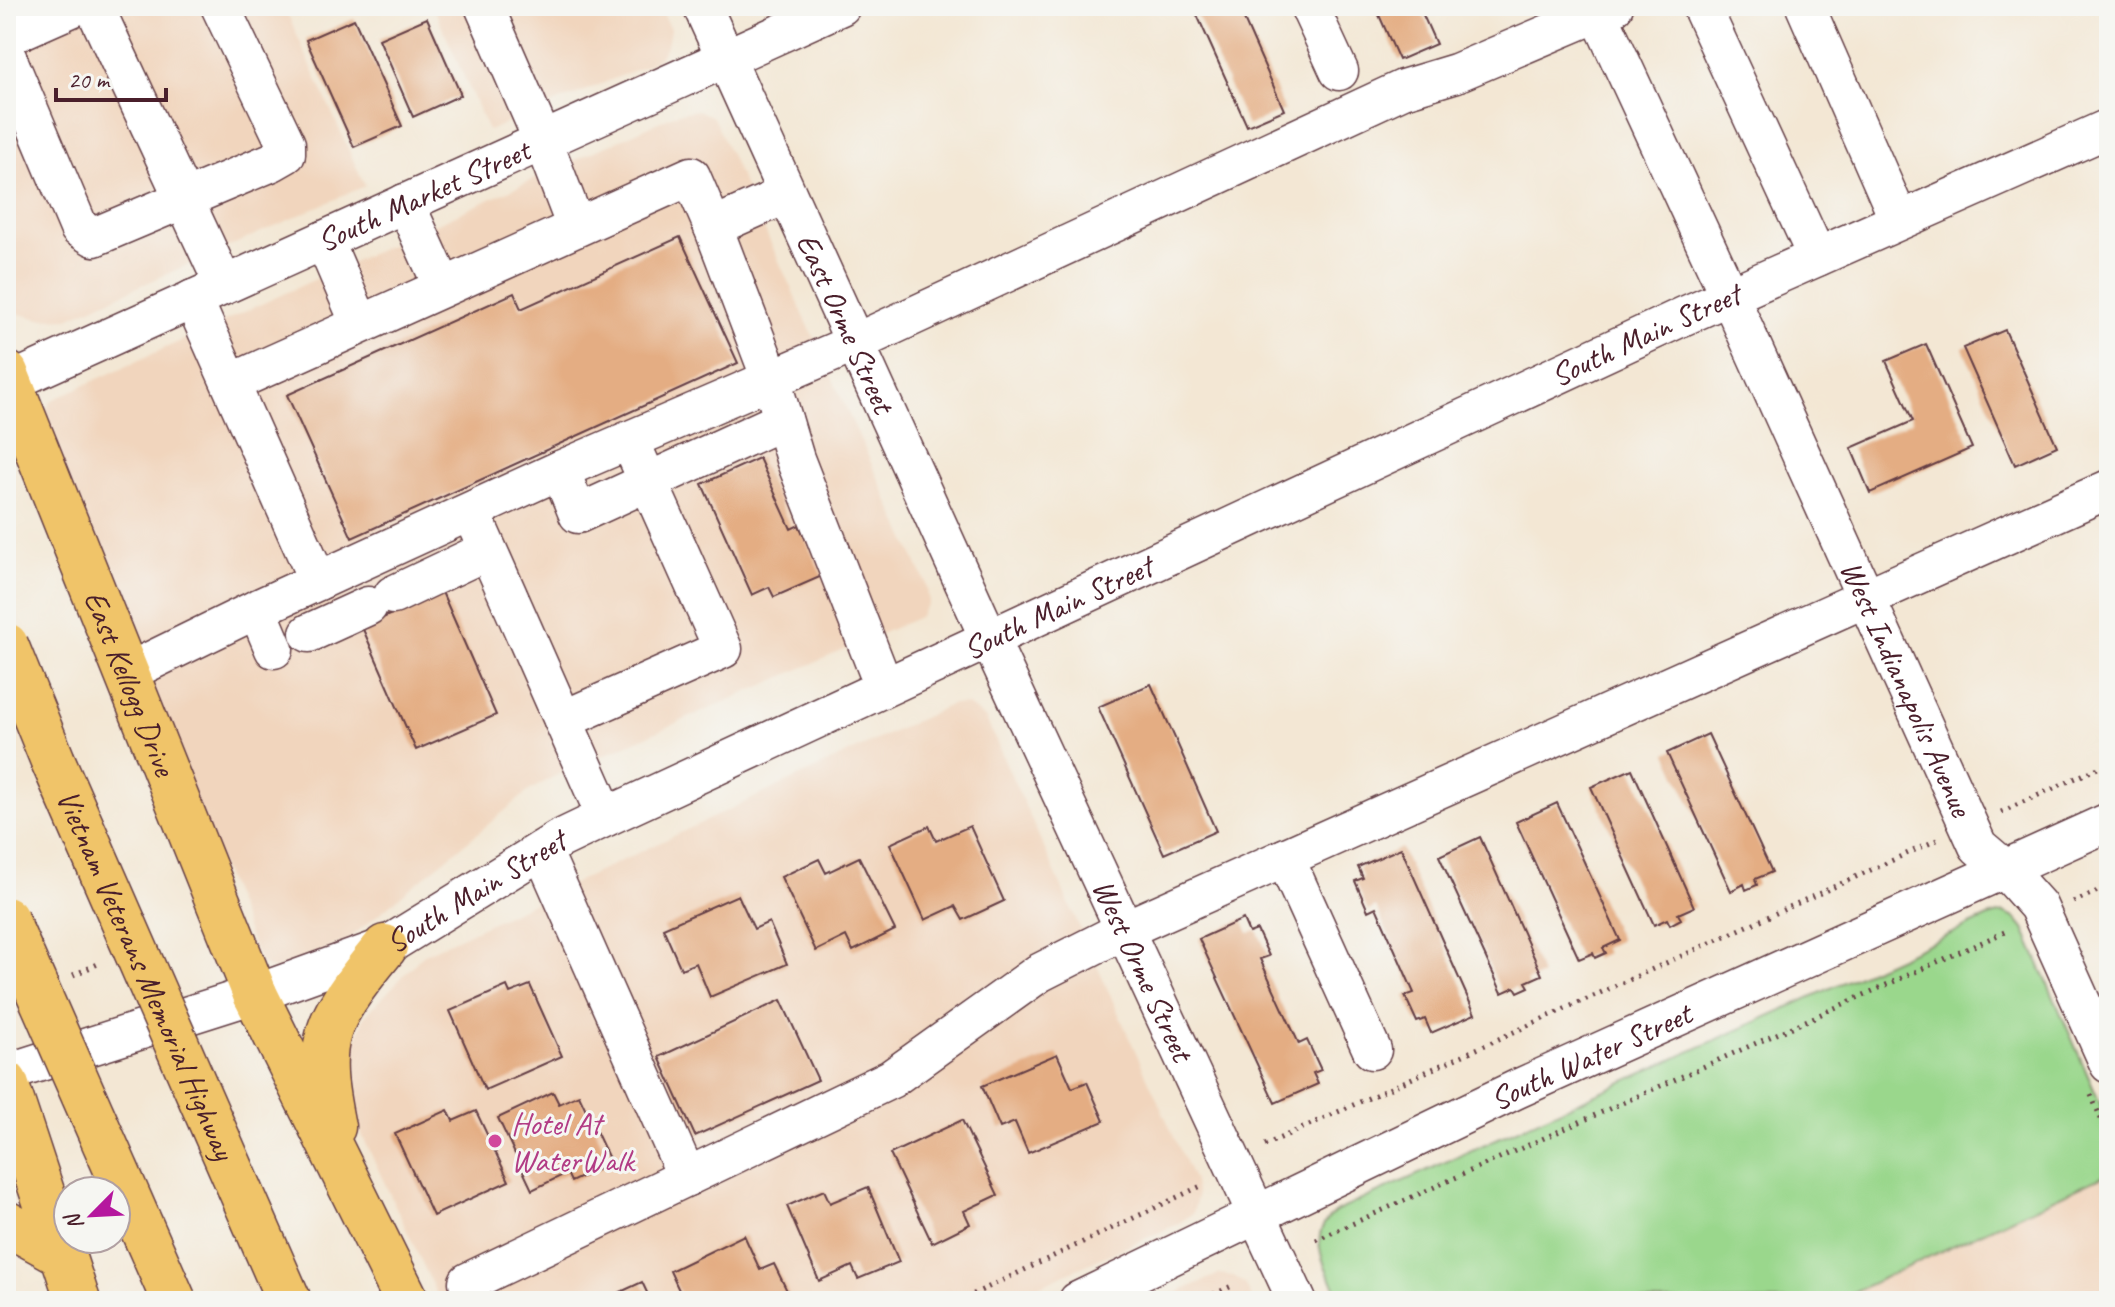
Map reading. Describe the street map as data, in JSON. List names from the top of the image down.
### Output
{
  "streets": {
    "main road": ["East Kellogg Drive", "Vietnam Veterans Memorial Highway"],
    "street": [
      "South Market Street",
      "East Orme Street",
      "South Main Street",
      "West Indianapolis Avenue",
      "West Orme Street",
      "South Water Street"
    ]
  },
  "crossings": [
    ["South Market Street", "East Orme Street"],
    ["South Market Street", "East Kellogg Drive"],
    ["East Orme Street", "South Main Street"],
    ["East Orme Street", "West Orme Street"],
    ["South Main Street", "East Kellogg Drive"],
    ["South Main Street", "West Indianapolis Avenue"],
    ["South Main Street", "West Orme Street"],
    ["West Indianapolis Avenue", "South Water Street"],
    ["West Orme Street", "South Water Street"]
  ],
  "places": ["Hotel At WaterWalk"],
  "scale_bar": "20 m",
  "north": "bottom left"
}
